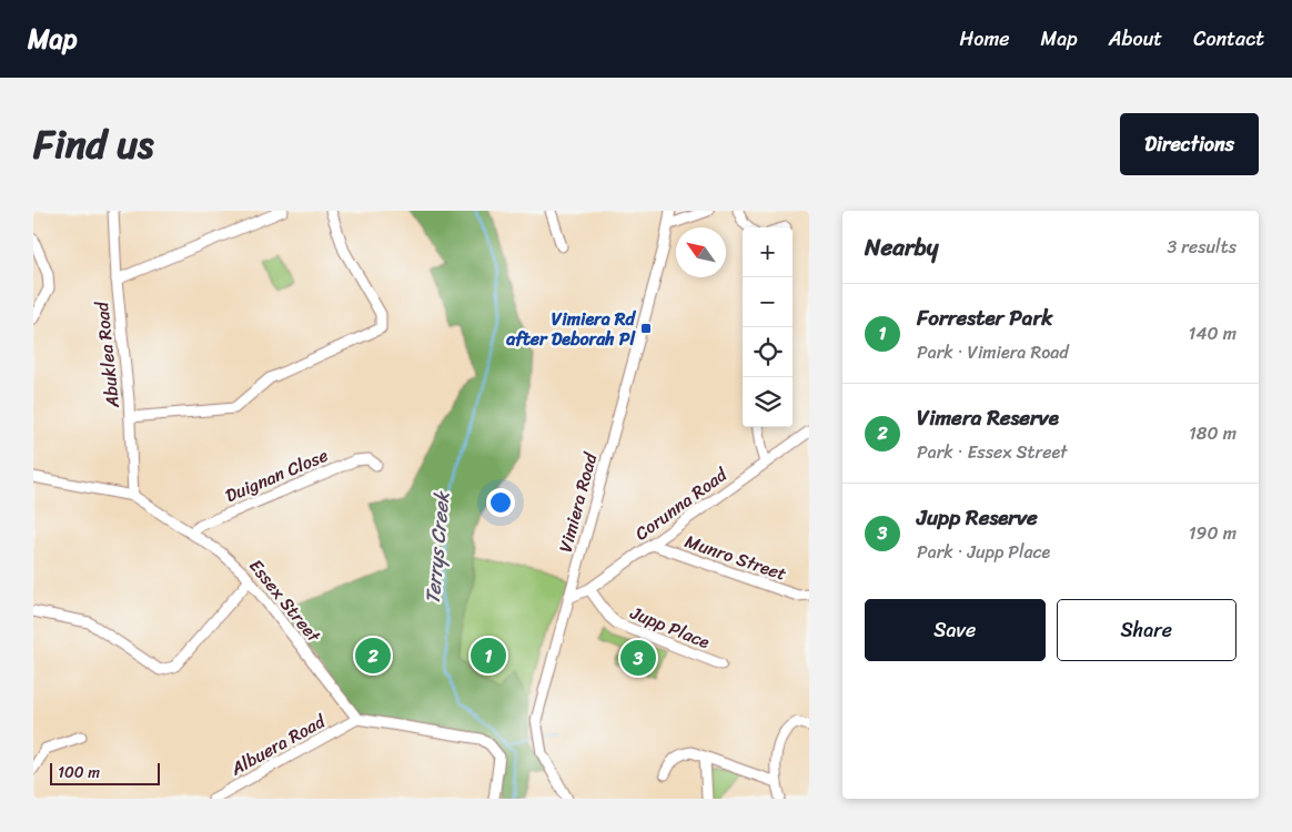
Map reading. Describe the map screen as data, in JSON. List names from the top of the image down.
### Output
{
  "streets": {
    "street": [
      "Abuklea Road",
      "Duignan Close",
      "Vimiera Road",
      "Corunna Road",
      "Munro Street",
      "Essex Street",
      "Jupp Place",
      "Albuera Road"
    ]
  },
  "crossings": [
    ["Abuklea Road", "Essex Street"],
    ["Duignan Close", "Essex Street"],
    ["Vimiera Road", "Corunna Road"],
    ["Corunna Road", "Munro Street"],
    ["Corunna Road", "Jupp Place"],
    ["Essex Street", "Albuera Road"]
  ],
  "water": ["Terrys Creek"],
  "places": {
    "transit": ["Vimiera Rd after Deborah Pl"]
  },
  "scale_bar": "100 m",
  "north": "top left",
  "page": {
    "header": "Map",
    "nav": [
      "Home",
      "Map",
      "About",
      "Contact"
    ],
    "title": "Find us",
    "buttons": [
      "Directions",
      ["Save", "Share"]
    ],
    "heading": ["Nearby", "3 results"],
    "map_buttons": ["+", "−"],
    "list": [
      {
        "mark": "1",
        "name": "Forrester Park",
        "note": "Park · Vimiera Road",
        "value": "140 m"
      },
      {
        "mark": "2",
        "name": "Vimera Reserve",
        "note": "Park · Essex Street",
        "value": "180 m"
      },
      {
        "mark": "3",
        "name": "Jupp Reserve",
        "note": "Park · Jupp Place",
        "value": "190 m"
      }
    ],
    "pins": ["1", "2", "3"],
    "scale": "100 m"
  }
}
